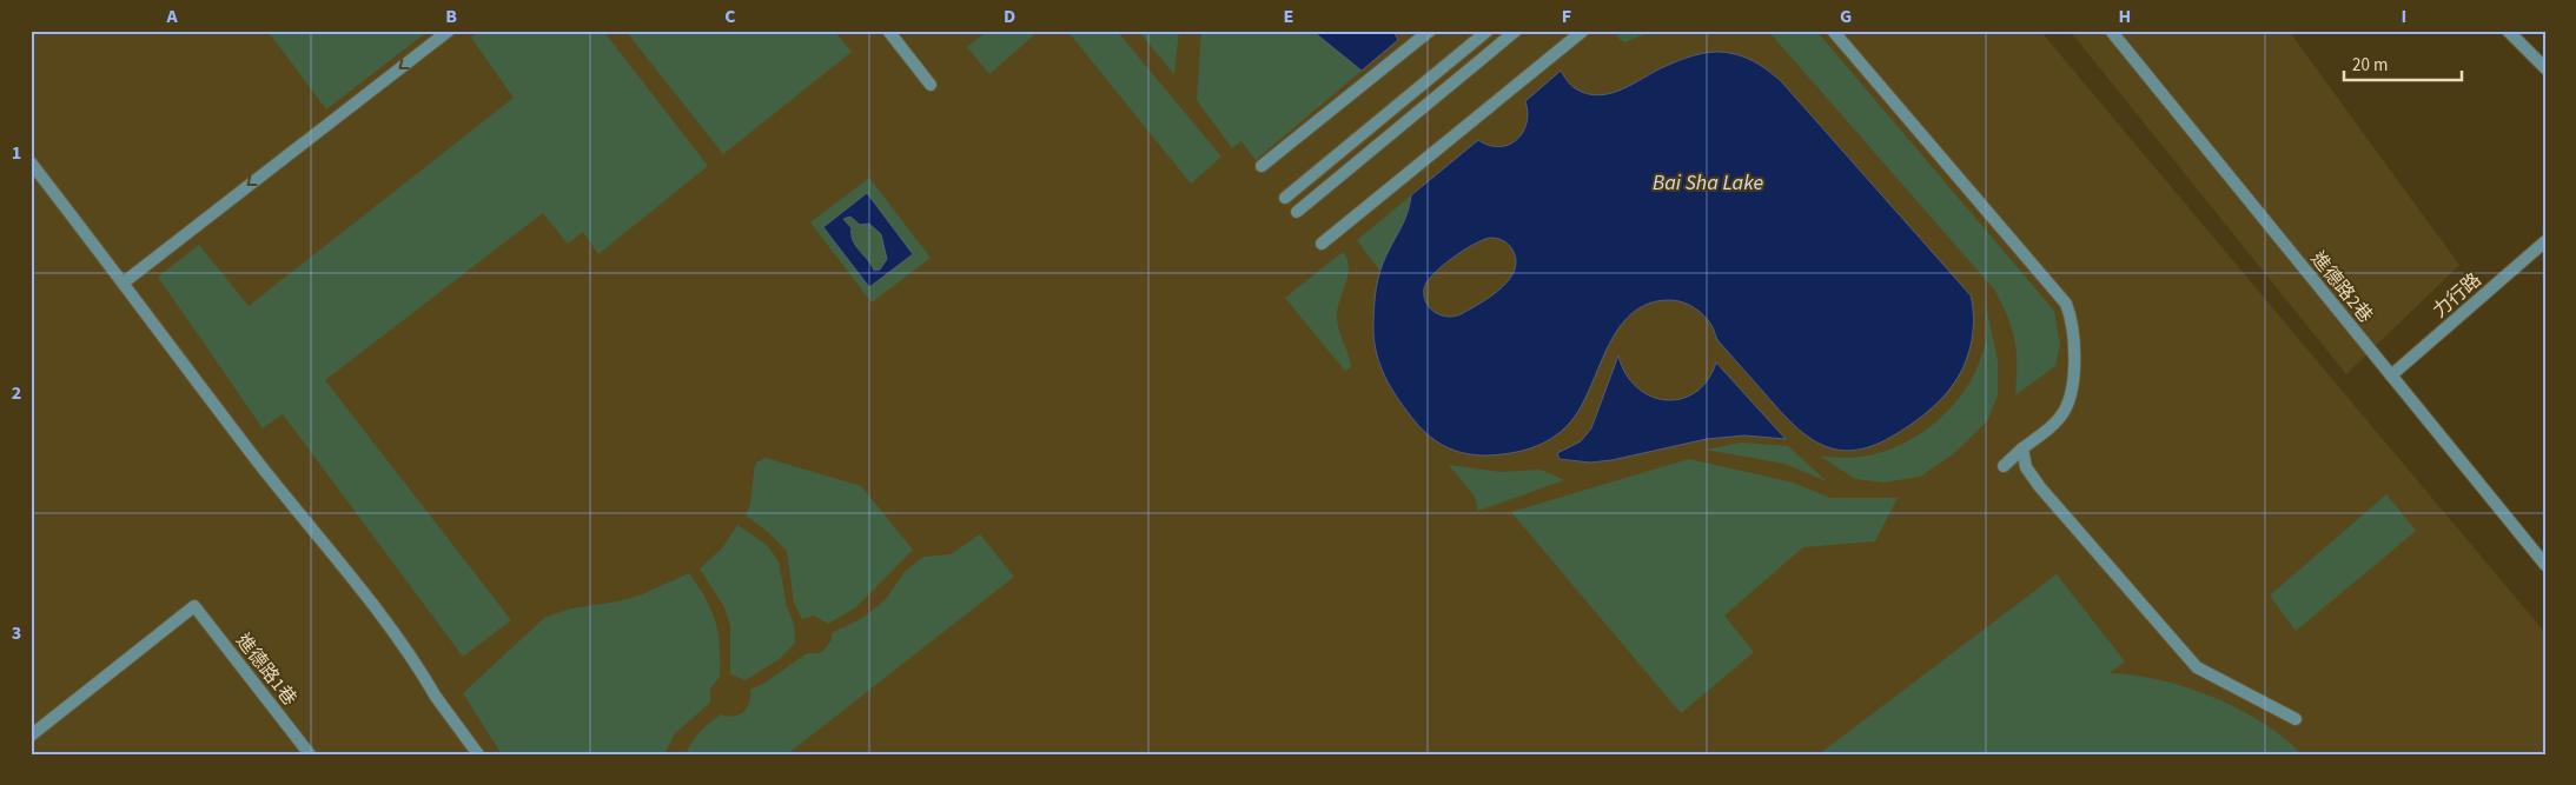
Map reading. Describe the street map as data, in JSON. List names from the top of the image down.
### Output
{
  "streets": {
    "street": ["進德路2巷", "力行路", "進德路1巷"]
  },
  "crossings": [
    ["進德路2巷", "力行路"]
  ],
  "water": ["Bai Sha Lake"],
  "scale_bar": "20 m",
  "grid": {
    "columns": [
      "A",
      "B",
      "C",
      "D",
      "E",
      "F",
      "G",
      "H",
      "I"
    ],
    "rows": ["1", "2", "3"]
  }
}
